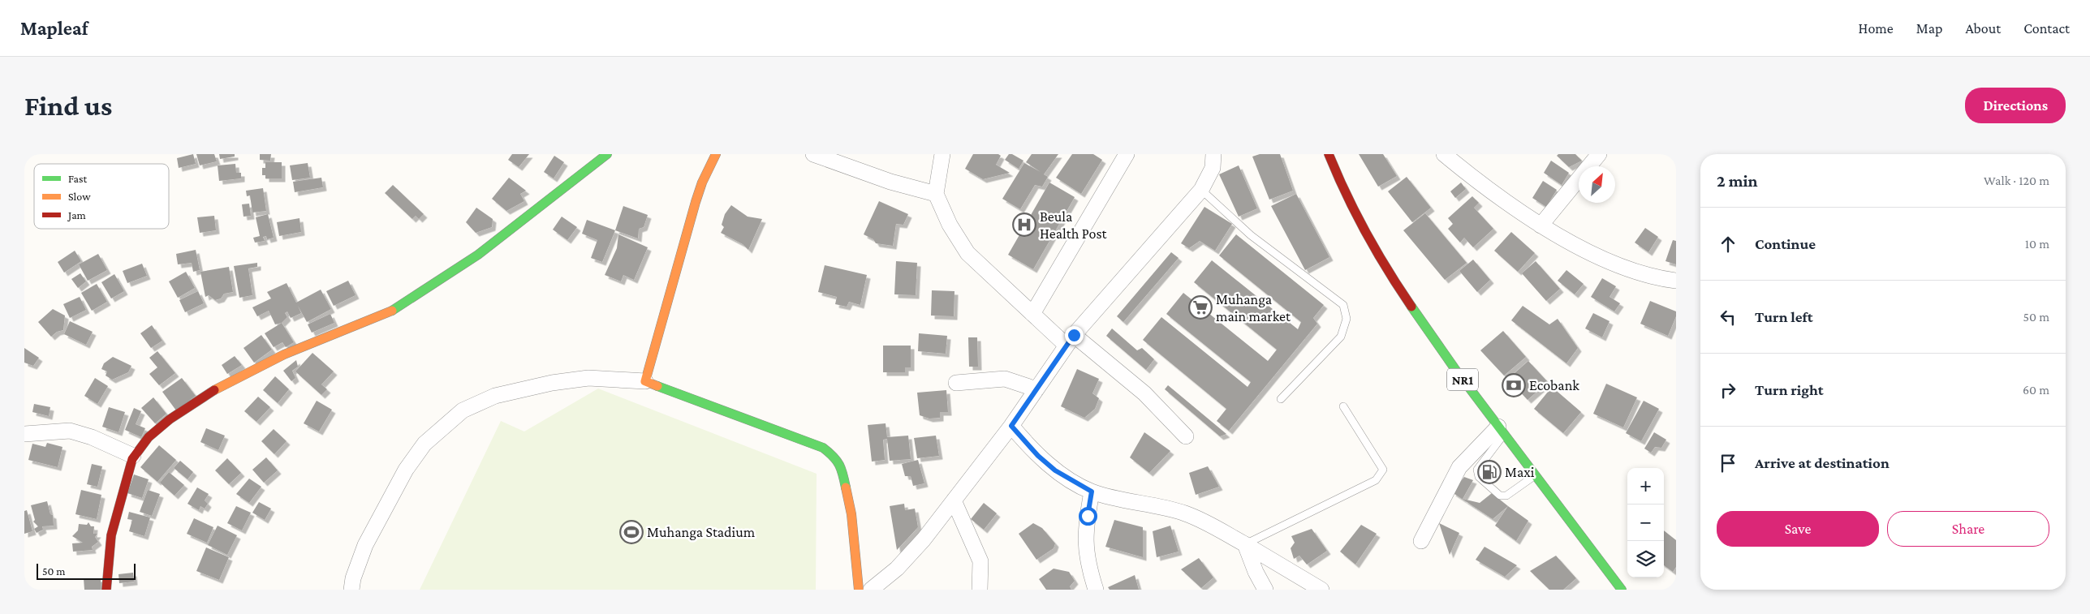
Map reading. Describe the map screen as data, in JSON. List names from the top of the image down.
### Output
{
  "streets": {
    "main road": ["NR1"]
  },
  "places": {
    "hospital": ["Beula Health Post"],
    "supermarket": ["Muhanga main market"],
    "bank": ["Ecobank"],
    "fuel station": ["Maxi"],
    "sports": ["Muhanga Stadium"]
  },
  "legend": ["Fast", "Slow", "Jam"],
  "scale_bar": "50 m",
  "north": "top right",
  "page": {
    "header": "Mapleaf",
    "nav": [
      "Home",
      "Map",
      "About",
      "Contact"
    ],
    "buttons": [
      "Directions",
      ["Save", "Share"]
    ],
    "title": "Find us",
    "heading": ["2 min", "Walk · 120 m"],
    "list": [
      ["Continue", "10 m"],
      ["Turn left", "50 m"],
      ["Turn right", "60 m"],
      "Arrive at destination"
    ],
    "map_buttons": ["+", "−"],
    "scale": "50 m"
  }
}
